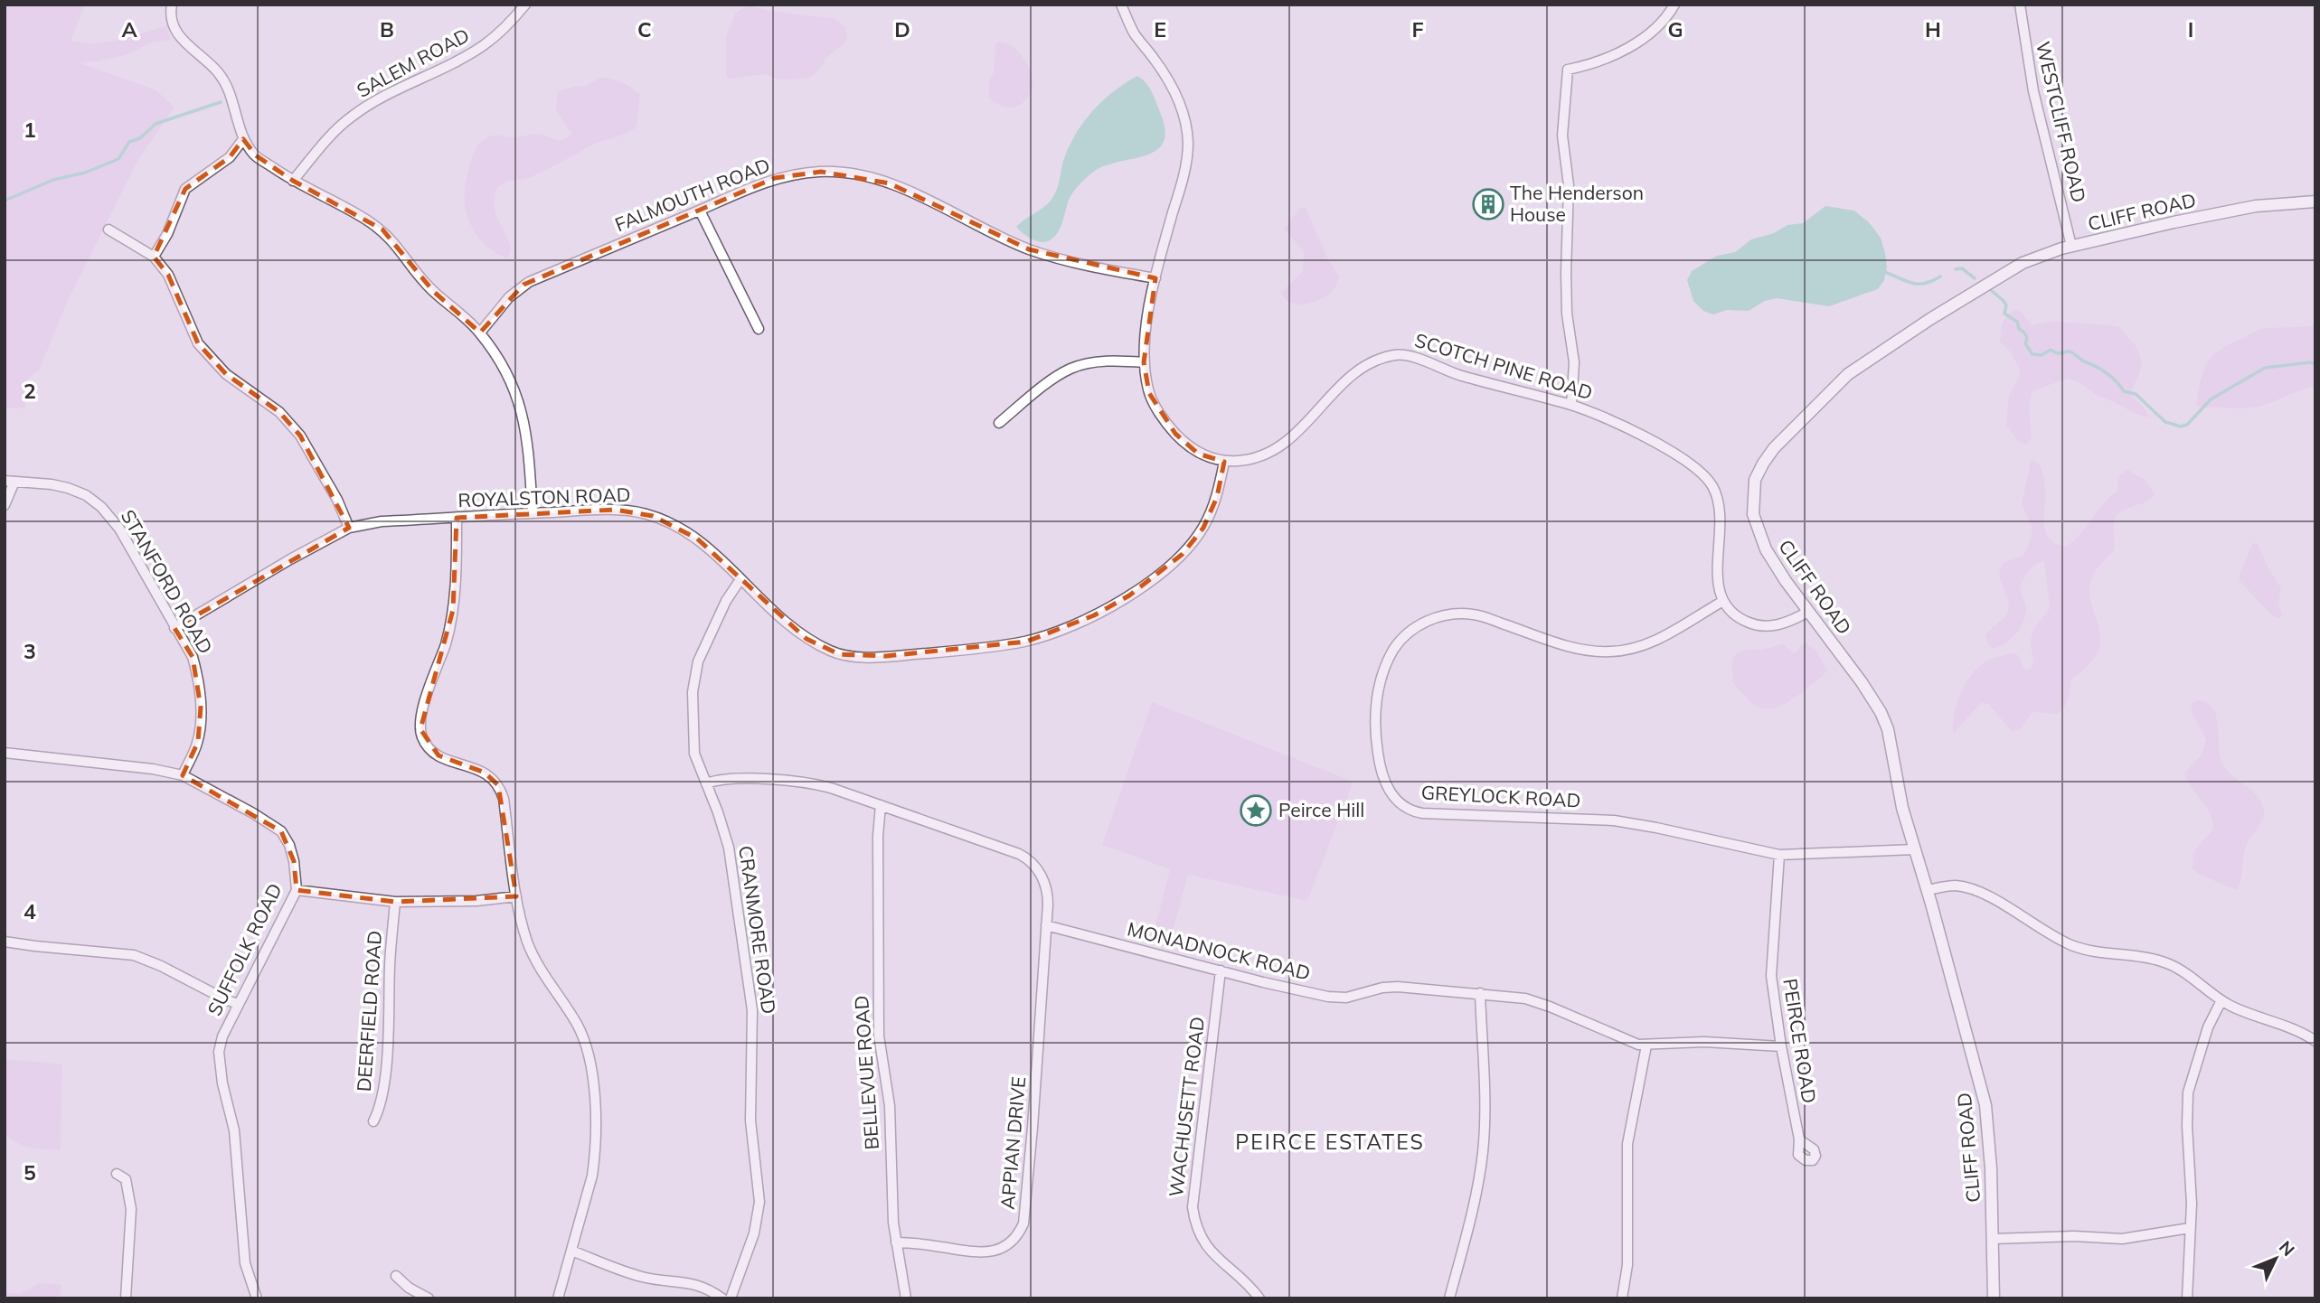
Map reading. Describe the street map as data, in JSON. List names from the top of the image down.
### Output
{
  "streets": {
    "street": [
      "SALEM ROAD",
      "WESTCLIFF ROAD",
      "FALMOUTH ROAD",
      "CLIFF ROAD",
      "SCOTCH PINE ROAD",
      "ROYALSTON ROAD",
      "STANFORD ROAD",
      "GREYLOCK ROAD",
      "CRANMORE ROAD",
      "SUFFOLK ROAD",
      "MONADNOCK ROAD",
      "DEERFIELD ROAD",
      "PEIRCE ROAD",
      "BELLEVUE ROAD",
      "WACHUSETT ROAD",
      "APPIAN DRIVE"
    ]
  },
  "crossings": [
    ["WESTCLIFF ROAD", "CLIFF ROAD"],
    ["FALMOUTH ROAD", "SCOTCH PINE ROAD"],
    ["SCOTCH PINE ROAD", "ROYALSTON ROAD"],
    ["SCOTCH PINE ROAD", "GREYLOCK ROAD"],
    ["ROYALSTON ROAD", "STANFORD ROAD"],
    ["ROYALSTON ROAD", "CRANMORE ROAD"],
    ["STANFORD ROAD", "SUFFOLK ROAD"],
    ["GREYLOCK ROAD", "PEIRCE ROAD"],
    ["MONADNOCK ROAD", "PEIRCE ROAD"],
    ["MONADNOCK ROAD", "WACHUSETT ROAD"],
    ["MONADNOCK ROAD", "APPIAN DRIVE"],
    ["BELLEVUE ROAD", "APPIAN DRIVE"]
  ],
  "districts": ["PEIRCE ESTATES"],
  "places": {
    "building": ["The Henderson House"],
    "place": ["Peirce Hill"]
  },
  "north": "top right",
  "grid": {
    "columns": [
      "A",
      "B",
      "C",
      "D",
      "E",
      "F",
      "G",
      "H",
      "I"
    ],
    "rows": [
      "1",
      "2",
      "3",
      "4",
      "5"
    ]
  }
}
